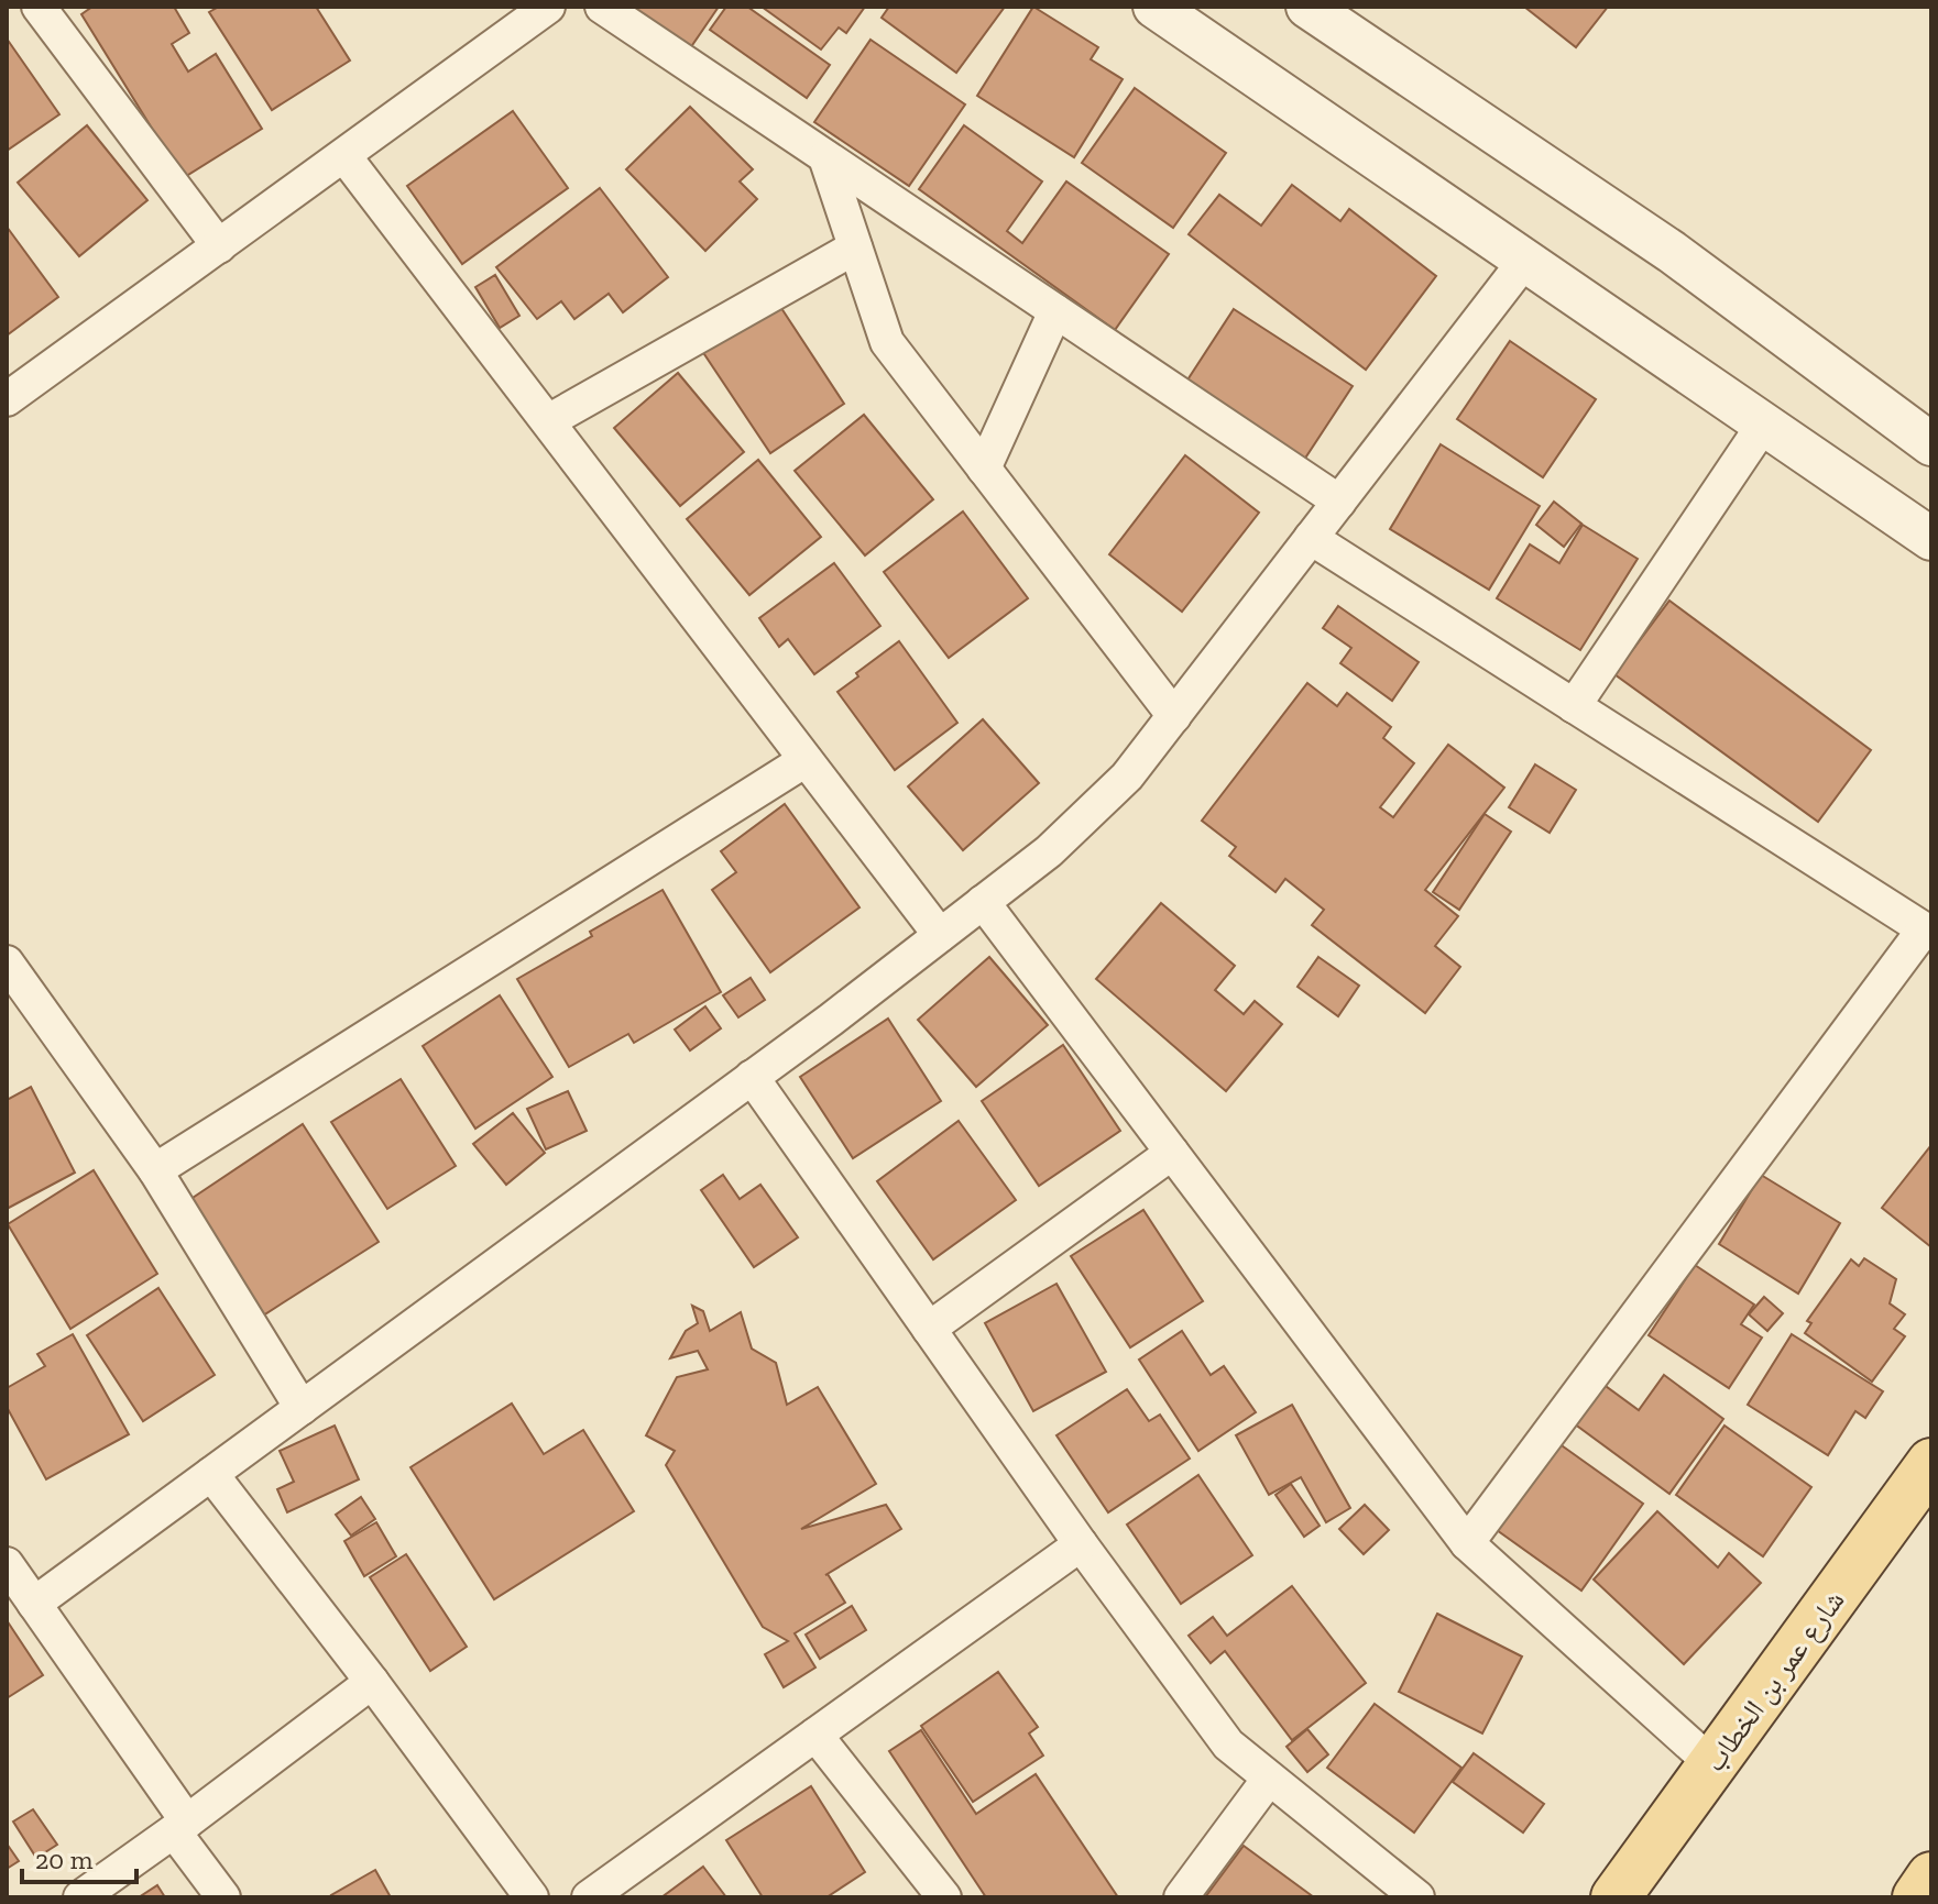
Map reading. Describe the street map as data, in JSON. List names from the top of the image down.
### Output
{
  "streets": {
    "main road": ["شارع عمر بن الخطاب"]
  },
  "scale_bar": "20 m"
}
